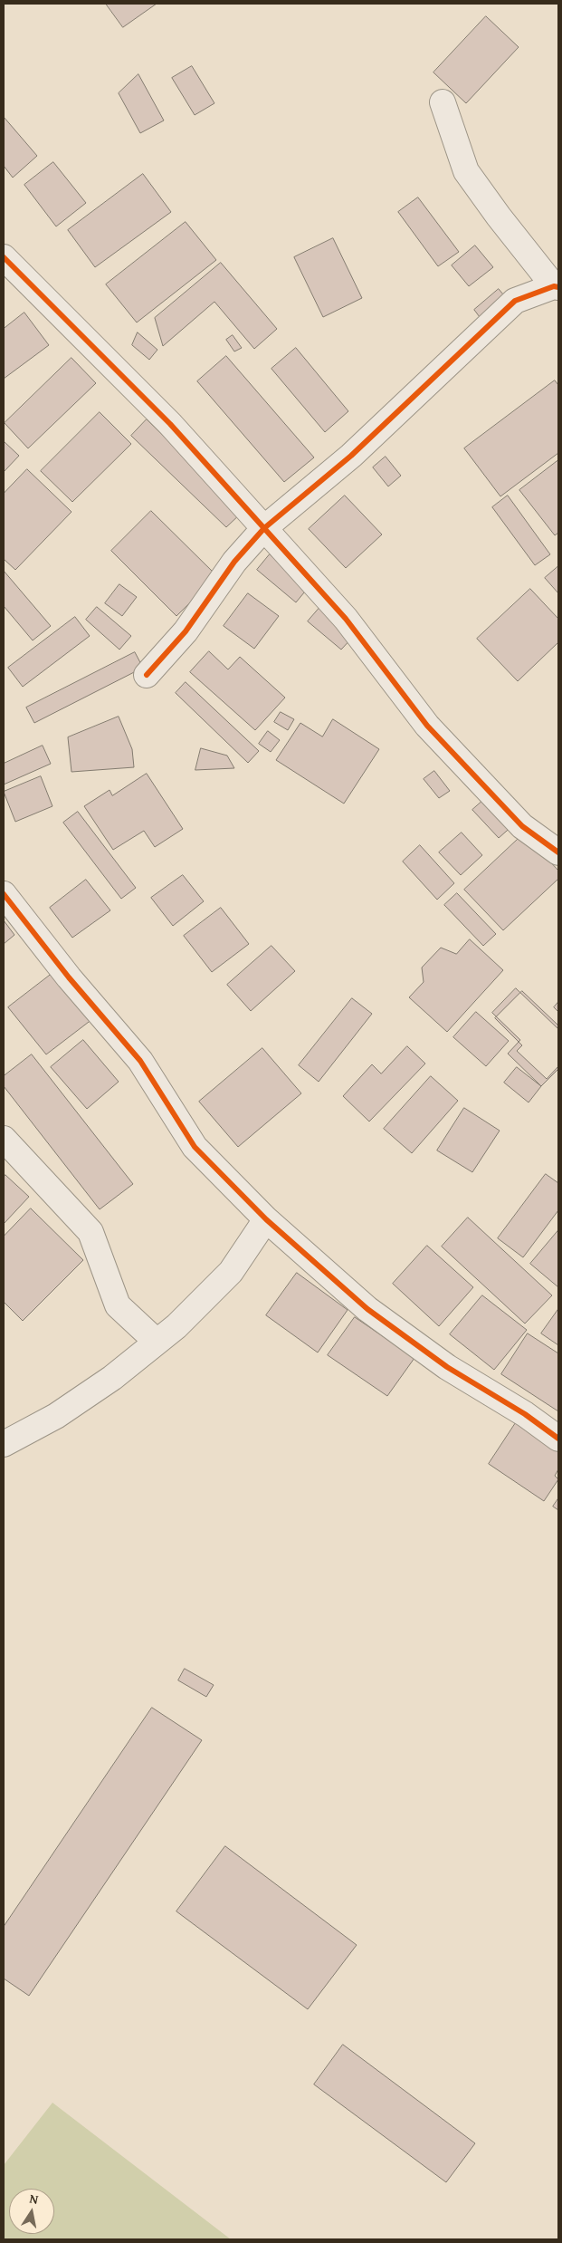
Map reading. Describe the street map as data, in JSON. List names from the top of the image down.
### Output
{
  "north": "top"
}
